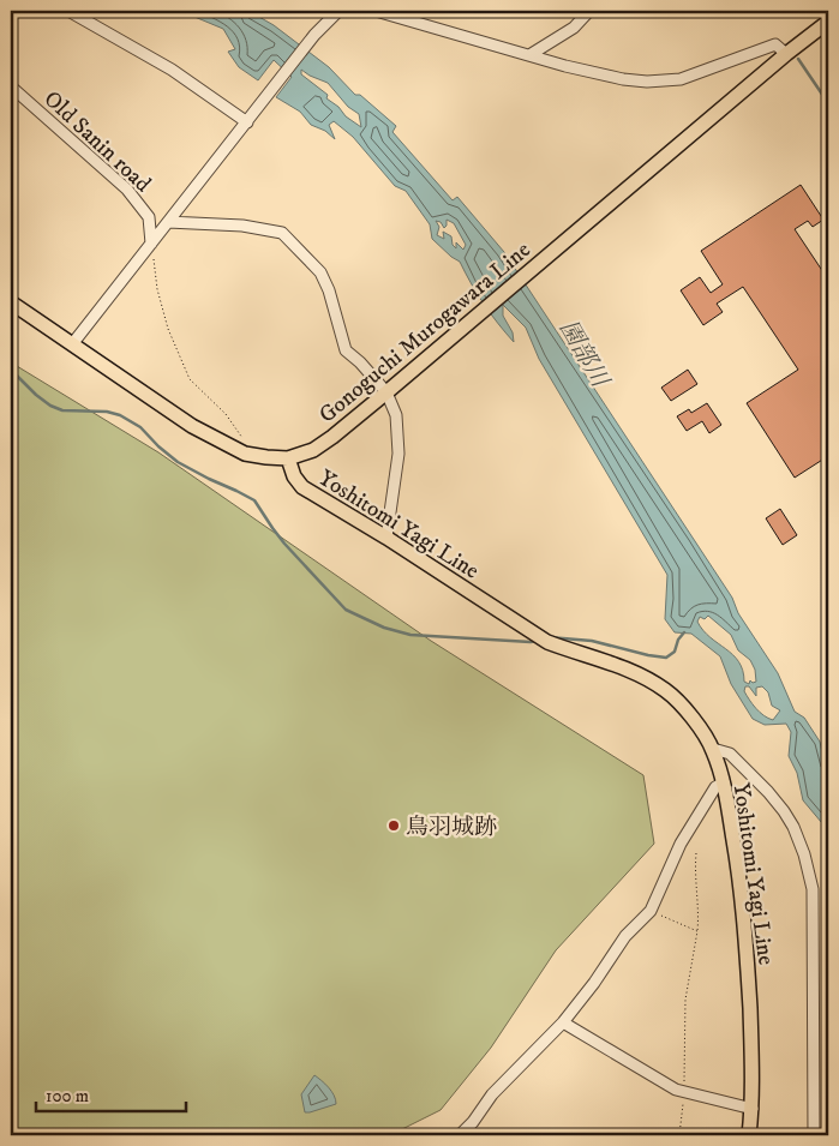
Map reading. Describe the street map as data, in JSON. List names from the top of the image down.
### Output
{
  "streets": {
    "main road": ["Gonoguchi Murogawara Line", "Yoshitomi Yagi Line"],
    "street": ["Old Sanin road"]
  },
  "crossings": [
    ["Gonoguchi Murogawara Line", "Yoshitomi Yagi Line"]
  ],
  "water": ["園部川"],
  "places": ["鳥羽城跡"],
  "scale_bar": "100 m"
}
